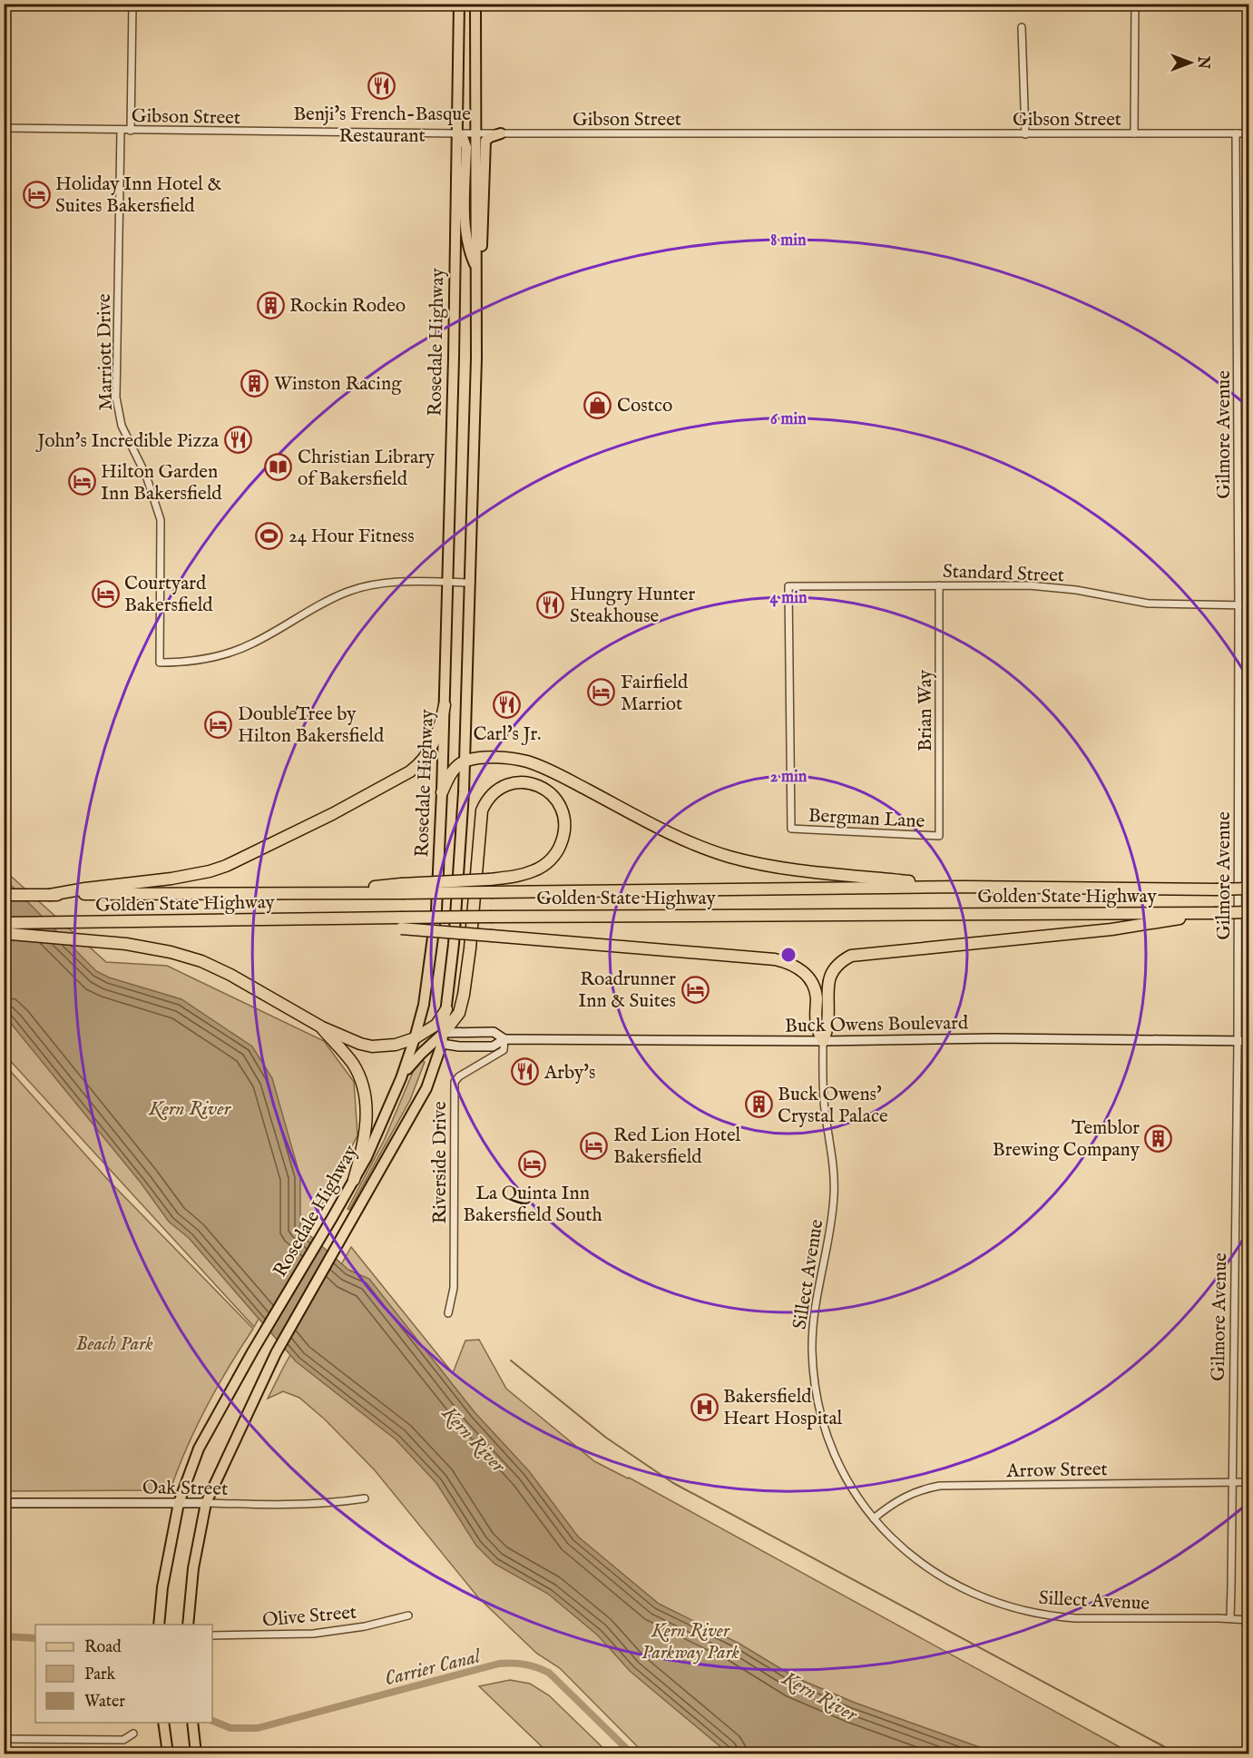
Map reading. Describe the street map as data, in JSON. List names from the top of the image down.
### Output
{
  "streets": {
    "highway": ["Golden State Highway"],
    "main road": ["Rosedale Highway", "Buck Owens Boulevard", "Oak Street"],
    "street": [
      "Gibson Street",
      "Marriott Drive",
      "Gilmore Avenue",
      "Standard Street",
      "Brian Way",
      "Bergman Lane",
      "Riverside Drive",
      "Sillect Avenue",
      "Arrow Street",
      "Olive Street"
    ]
  },
  "crossings": [
    ["Gibson Street", "Rosedale Highway"],
    ["Gibson Street", "Marriott Drive"],
    ["Gibson Street", "Gilmore Avenue"],
    ["Rosedale Highway", "Marriott Drive"],
    ["Rosedale Highway", "Buck Owens Boulevard"],
    ["Rosedale Highway", "Oak Street"],
    ["Gilmore Avenue", "Standard Street"],
    ["Gilmore Avenue", "Buck Owens Boulevard"],
    ["Gilmore Avenue", "Sillect Avenue"],
    ["Gilmore Avenue", "Arrow Street"],
    ["Standard Street", "Brian Way"],
    ["Standard Street", "Bergman Lane"],
    ["Brian Way", "Bergman Lane"],
    ["Buck Owens Boulevard", "Riverside Drive"],
    ["Buck Owens Boulevard", "Sillect Avenue"],
    ["Sillect Avenue", "Arrow Street"]
  ],
  "water": ["Kern River", "Carrier Canal"],
  "parks": ["Beach Park", "Kern River Parkway Park"],
  "places": {
    "restaurant": [
      "Benji's French-Basque Restaurant",
      "John's Incredible Pizza",
      "Hungry Hunter Steakhouse",
      "Carl's Jr.",
      "Arby's"
    ],
    "hotel": [
      "Holiday Inn Hotel & Suites Bakersfield",
      "Hilton Garden Inn Bakersfield",
      "Courtyard Bakersfield",
      "Fairfield Marriot",
      "DoubleTree by Hilton Bakersfield",
      "Roadrunner Inn & Suites",
      "Red Lion Hotel Bakersfield",
      "La Quinta Inn Bakersfield South"
    ],
    "building": [
      "Rockin Rodeo",
      "Winston Racing",
      "Buck Owens' Crystal Palace",
      "Temblor Brewing Company"
    ],
    "shop": ["Costco"],
    "library": ["Christian Library of Bakersfield"],
    "sports": ["24 Hour Fitness"],
    "hospital": ["Bakersfield Heart Hospital"]
  },
  "legend": ["Road", "Park", "Water"],
  "north": "right",
  "rings": [
    "8 min",
    "6 min",
    "4 min",
    "2 min"
  ]
}
